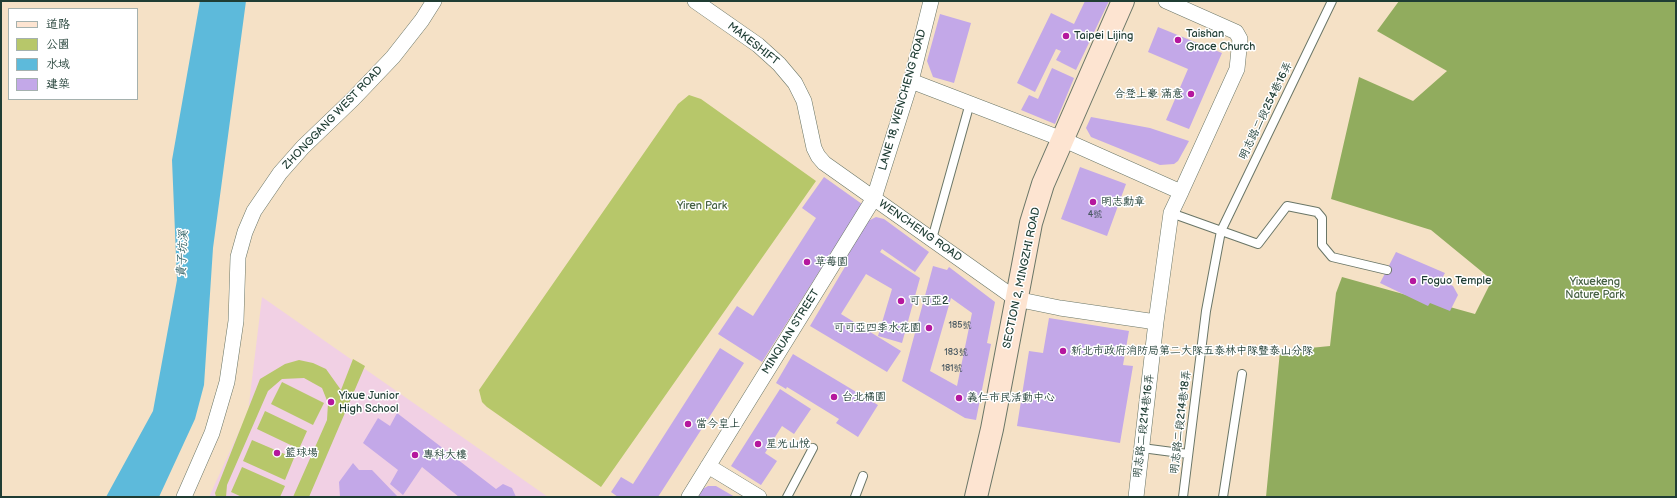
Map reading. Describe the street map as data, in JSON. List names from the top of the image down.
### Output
{
  "streets": {
    "main road": ["SECTION 2, MINGZHI ROAD"],
    "street": [
      "MAKESHIFT",
      "LANE 18, WENCHENG ROAD",
      "ZHONGGANG WEST ROAD",
      "WENCHENG ROAD",
      "MINQUAN STREET",
      "明志路二段214巷16弄"
    ],
    "lane": ["明志路二段254巷16弄", "明志路二段214巷18弄"]
  },
  "crossings": [
    ["MAKESHIFT", "WENCHENG ROAD"],
    ["LANE 18, WENCHENG ROAD", "WENCHENG ROAD"],
    ["LANE 18, WENCHENG ROAD", "MINQUAN STREET"],
    ["明志路二段254巷16弄", "明志路二段214巷18弄"],
    ["WENCHENG ROAD", "SECTION 2, MINGZHI ROAD"],
    ["WENCHENG ROAD", "MINQUAN STREET"]
  ],
  "water": ["貴子坑溪"],
  "parks": ["Yiren Park", "Yixuekeng Nature Park"],
  "places": [
    "Taipei Lijing",
    "Taishan Grace Church",
    "合登上豪 滿意",
    "明志勳章",
    "草莓園",
    "Foguo Temple",
    "可可亞2",
    "可可亞四季水花園",
    "新北市政府消防局第二大隊五泰林中隊暨泰山分隊",
    "台北橘園",
    "義仁市民活動中心",
    "Yixue Junior High School",
    "當今皇上",
    "星光山悅",
    "籃球場",
    "專科大樓"
  ],
  "house_numbers": [
    "4號",
    "185號",
    "183號",
    "181號"
  ],
  "legend": [
    "道路",
    "公園",
    "水域",
    "建築"
  ]
}
